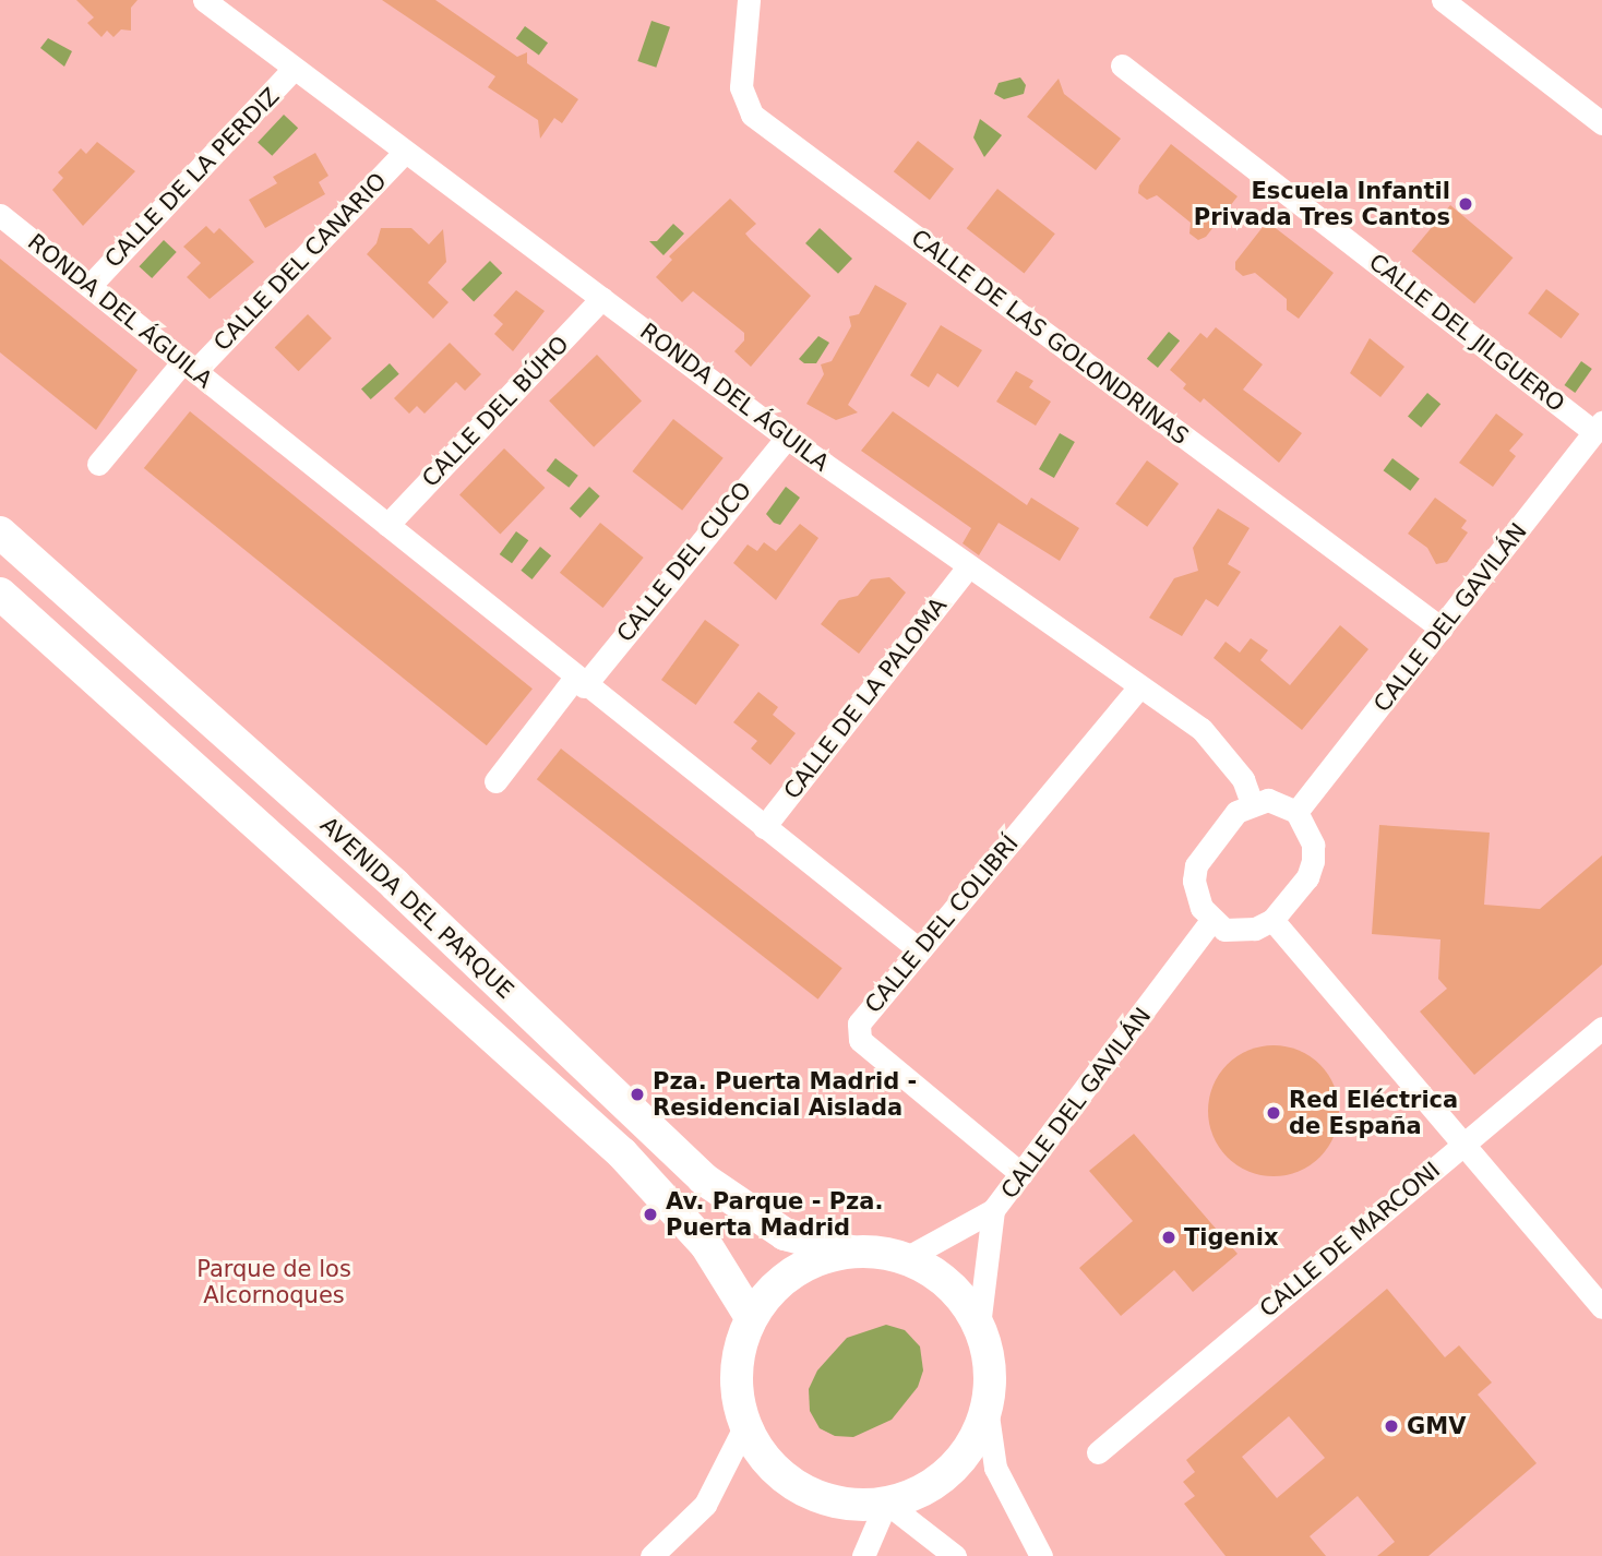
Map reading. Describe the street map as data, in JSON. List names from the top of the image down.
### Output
{
  "streets": {
    "street": [
      "CALLE DE LA PERDIZ",
      "CALLE DEL CANARIO",
      "RONDA DEL ÁGUILA",
      "CALLE DEL JILGUERO",
      "CALLE DE LAS GOLONDRINAS",
      "CALLE DEL BÚHO",
      "CALLE DEL CUCO",
      "CALLE DEL GAVILÁN",
      "CALLE DE LA PALOMA",
      "AVENIDA DEL PARQUE",
      "CALLE DEL COLIBRÍ",
      "CALLE DE MARCONI"
    ]
  },
  "crossings": [
    ["CALLE DE LA PERDIZ", "RONDA DEL ÁGUILA"],
    ["CALLE DEL CANARIO", "RONDA DEL ÁGUILA"],
    ["RONDA DEL ÁGUILA", "CALLE DEL BÚHO"],
    ["RONDA DEL ÁGUILA", "CALLE DEL CUCO"],
    ["RONDA DEL ÁGUILA", "CALLE DEL GAVILÁN"],
    ["RONDA DEL ÁGUILA", "CALLE DE LA PALOMA"],
    ["RONDA DEL ÁGUILA", "CALLE DEL COLIBRÍ"],
    ["CALLE DEL JILGUERO", "CALLE DEL GAVILÁN"],
    ["CALLE DE LAS GOLONDRINAS", "CALLE DEL GAVILÁN"],
    ["CALLE DEL GAVILÁN", "AVENIDA DEL PARQUE"],
    ["CALLE DEL GAVILÁN", "CALLE DEL COLIBRÍ"]
  ],
  "parks": ["Parque de los Alcornoques"],
  "places": [
    "Escuela Infantil Privada Tres Cantos",
    "Pza. Puerta Madrid - Residencial Aislada",
    "Red Eléctrica de España",
    "Av. Parque - Pza. Puerta Madrid",
    "Tigenix",
    "GMV"
  ]
}
